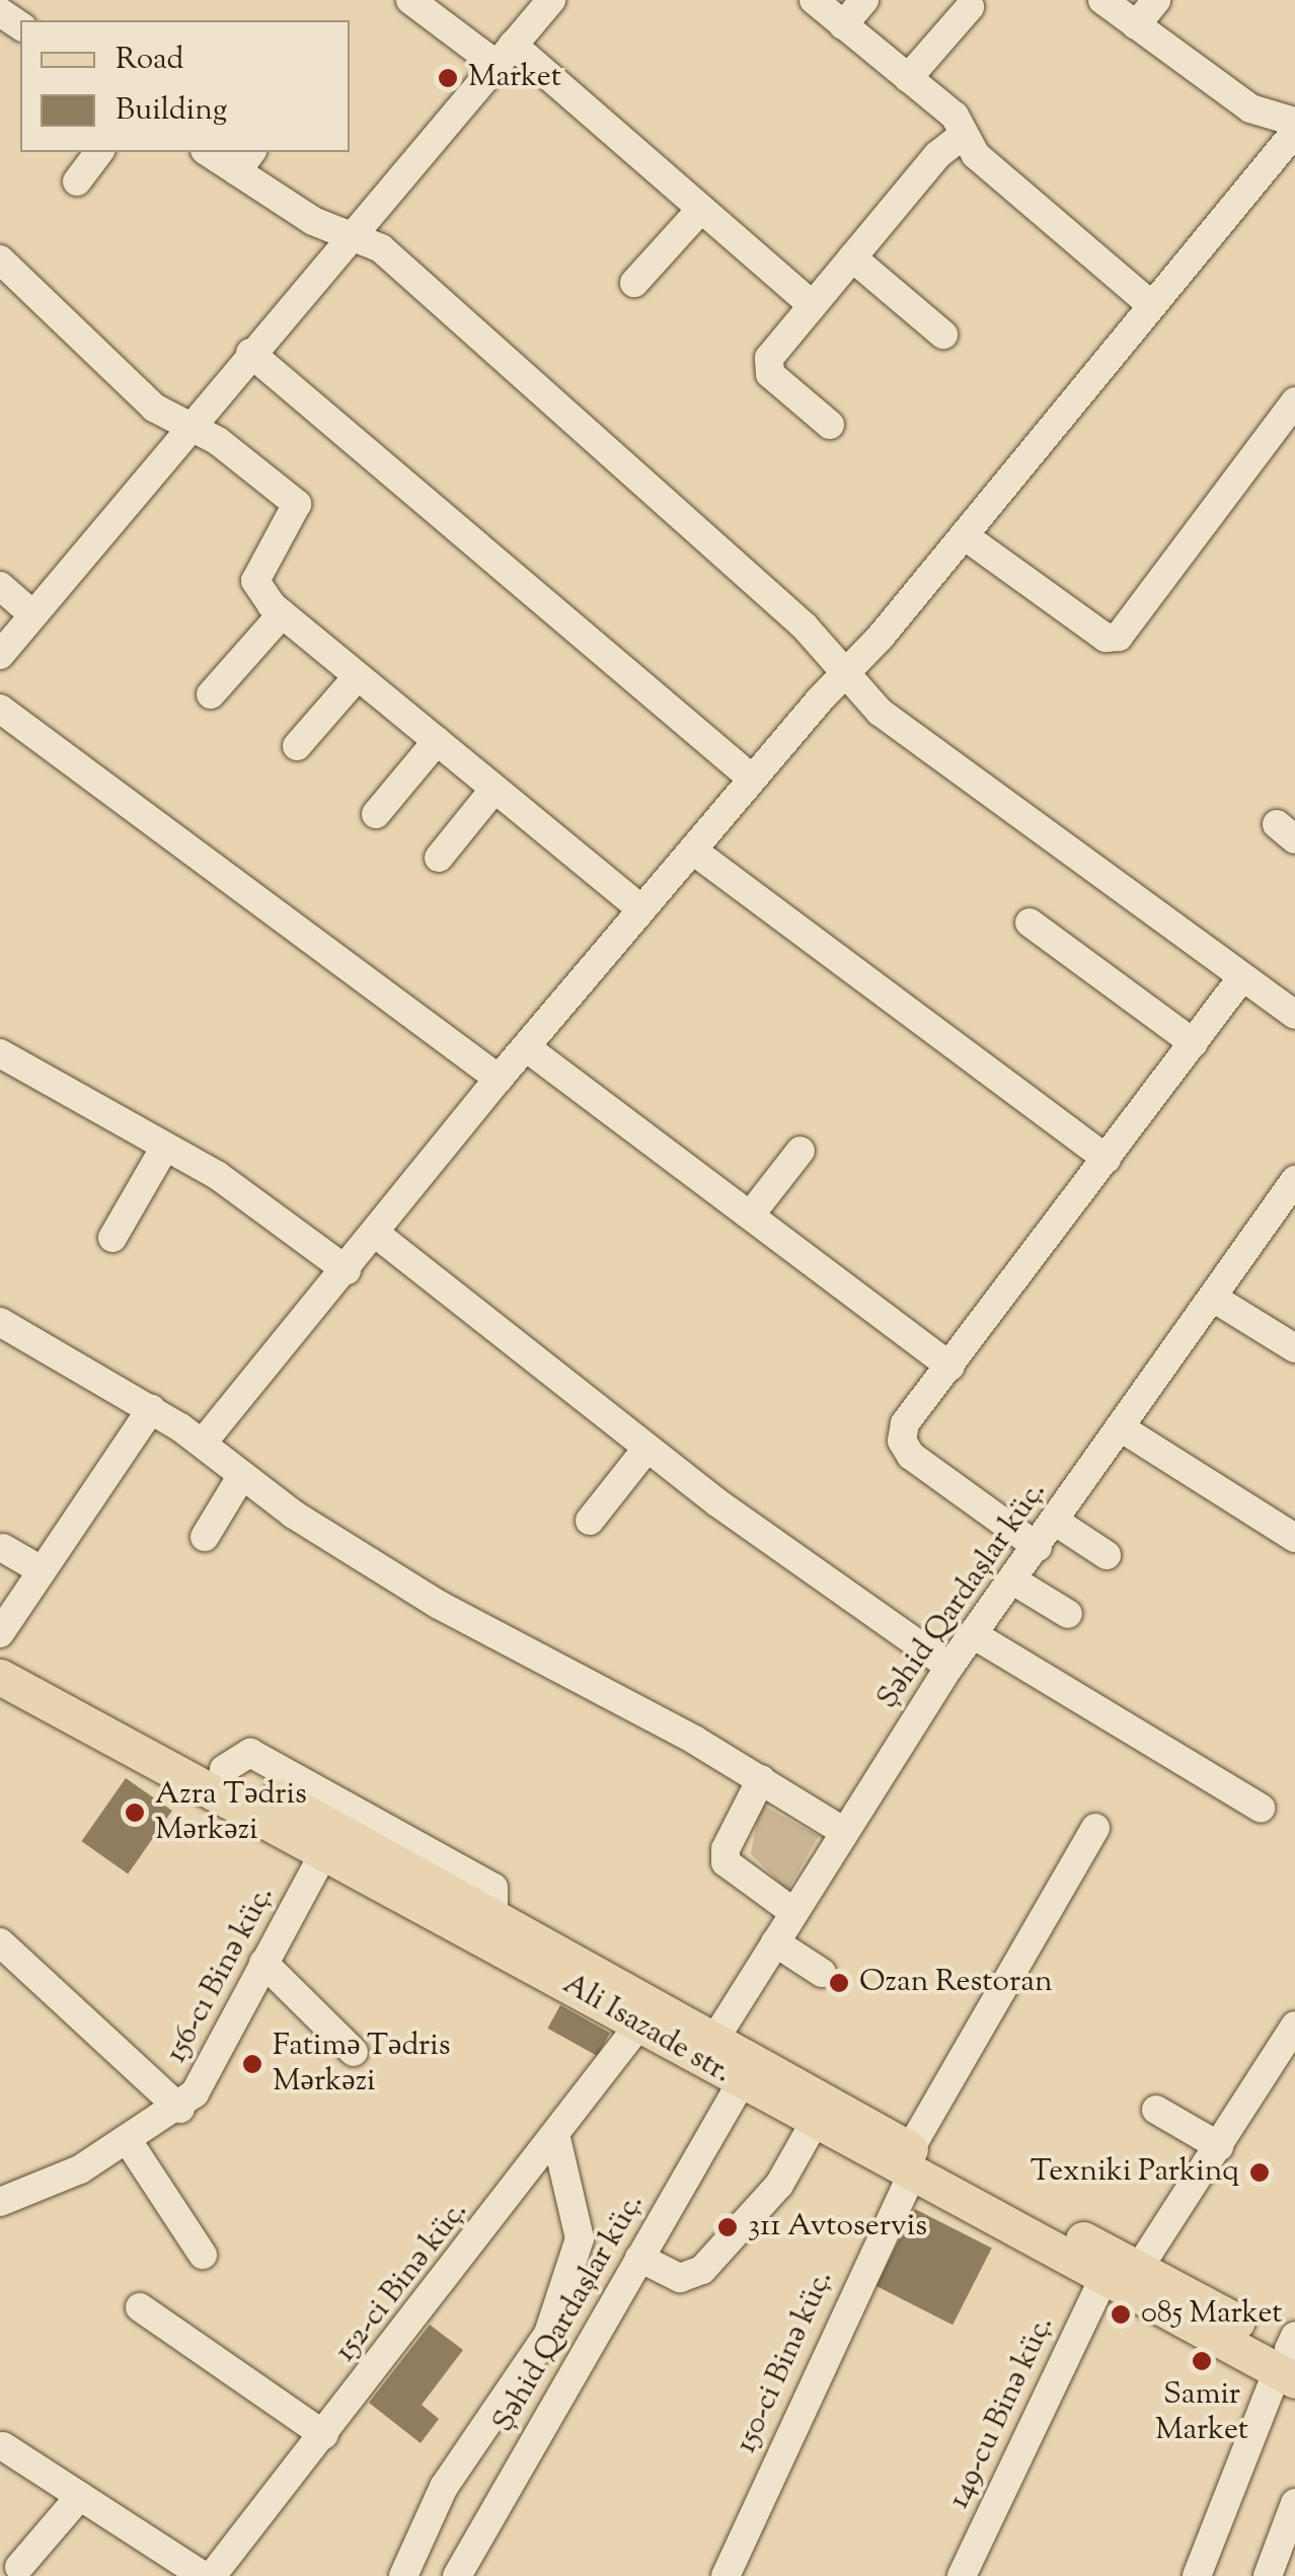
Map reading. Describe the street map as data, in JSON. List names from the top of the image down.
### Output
{
  "streets": {
    "main road": ["Ali Isazade str."],
    "street": [
      "Şəhid Qardaşlar küç.",
      "156-cı Binə küç.",
      "152-ci Binə küç.",
      "150-ci Binə küç.",
      "149-cu Binə küç."
    ]
  },
  "crossings": [
    ["Şəhid Qardaşlar küç.", "Ali Isazade str."],
    ["156-cı Binə küç.", "Ali Isazade str."],
    ["Ali Isazade str.", "152-ci Binə küç."],
    ["Ali Isazade str.", "150-ci Binə küç."],
    ["Ali Isazade str.", "149-cu Binə küç."]
  ],
  "places": [
    "Market",
    "Azra Tədris Mərkəzi",
    "Ozan Restoran",
    "Fatimə Tədris Mərkəzi",
    "Texniki Parkinq",
    "311 Avtoservis",
    "085 Market",
    "Samir Market"
  ],
  "legend": ["Road", "Building"]
}
